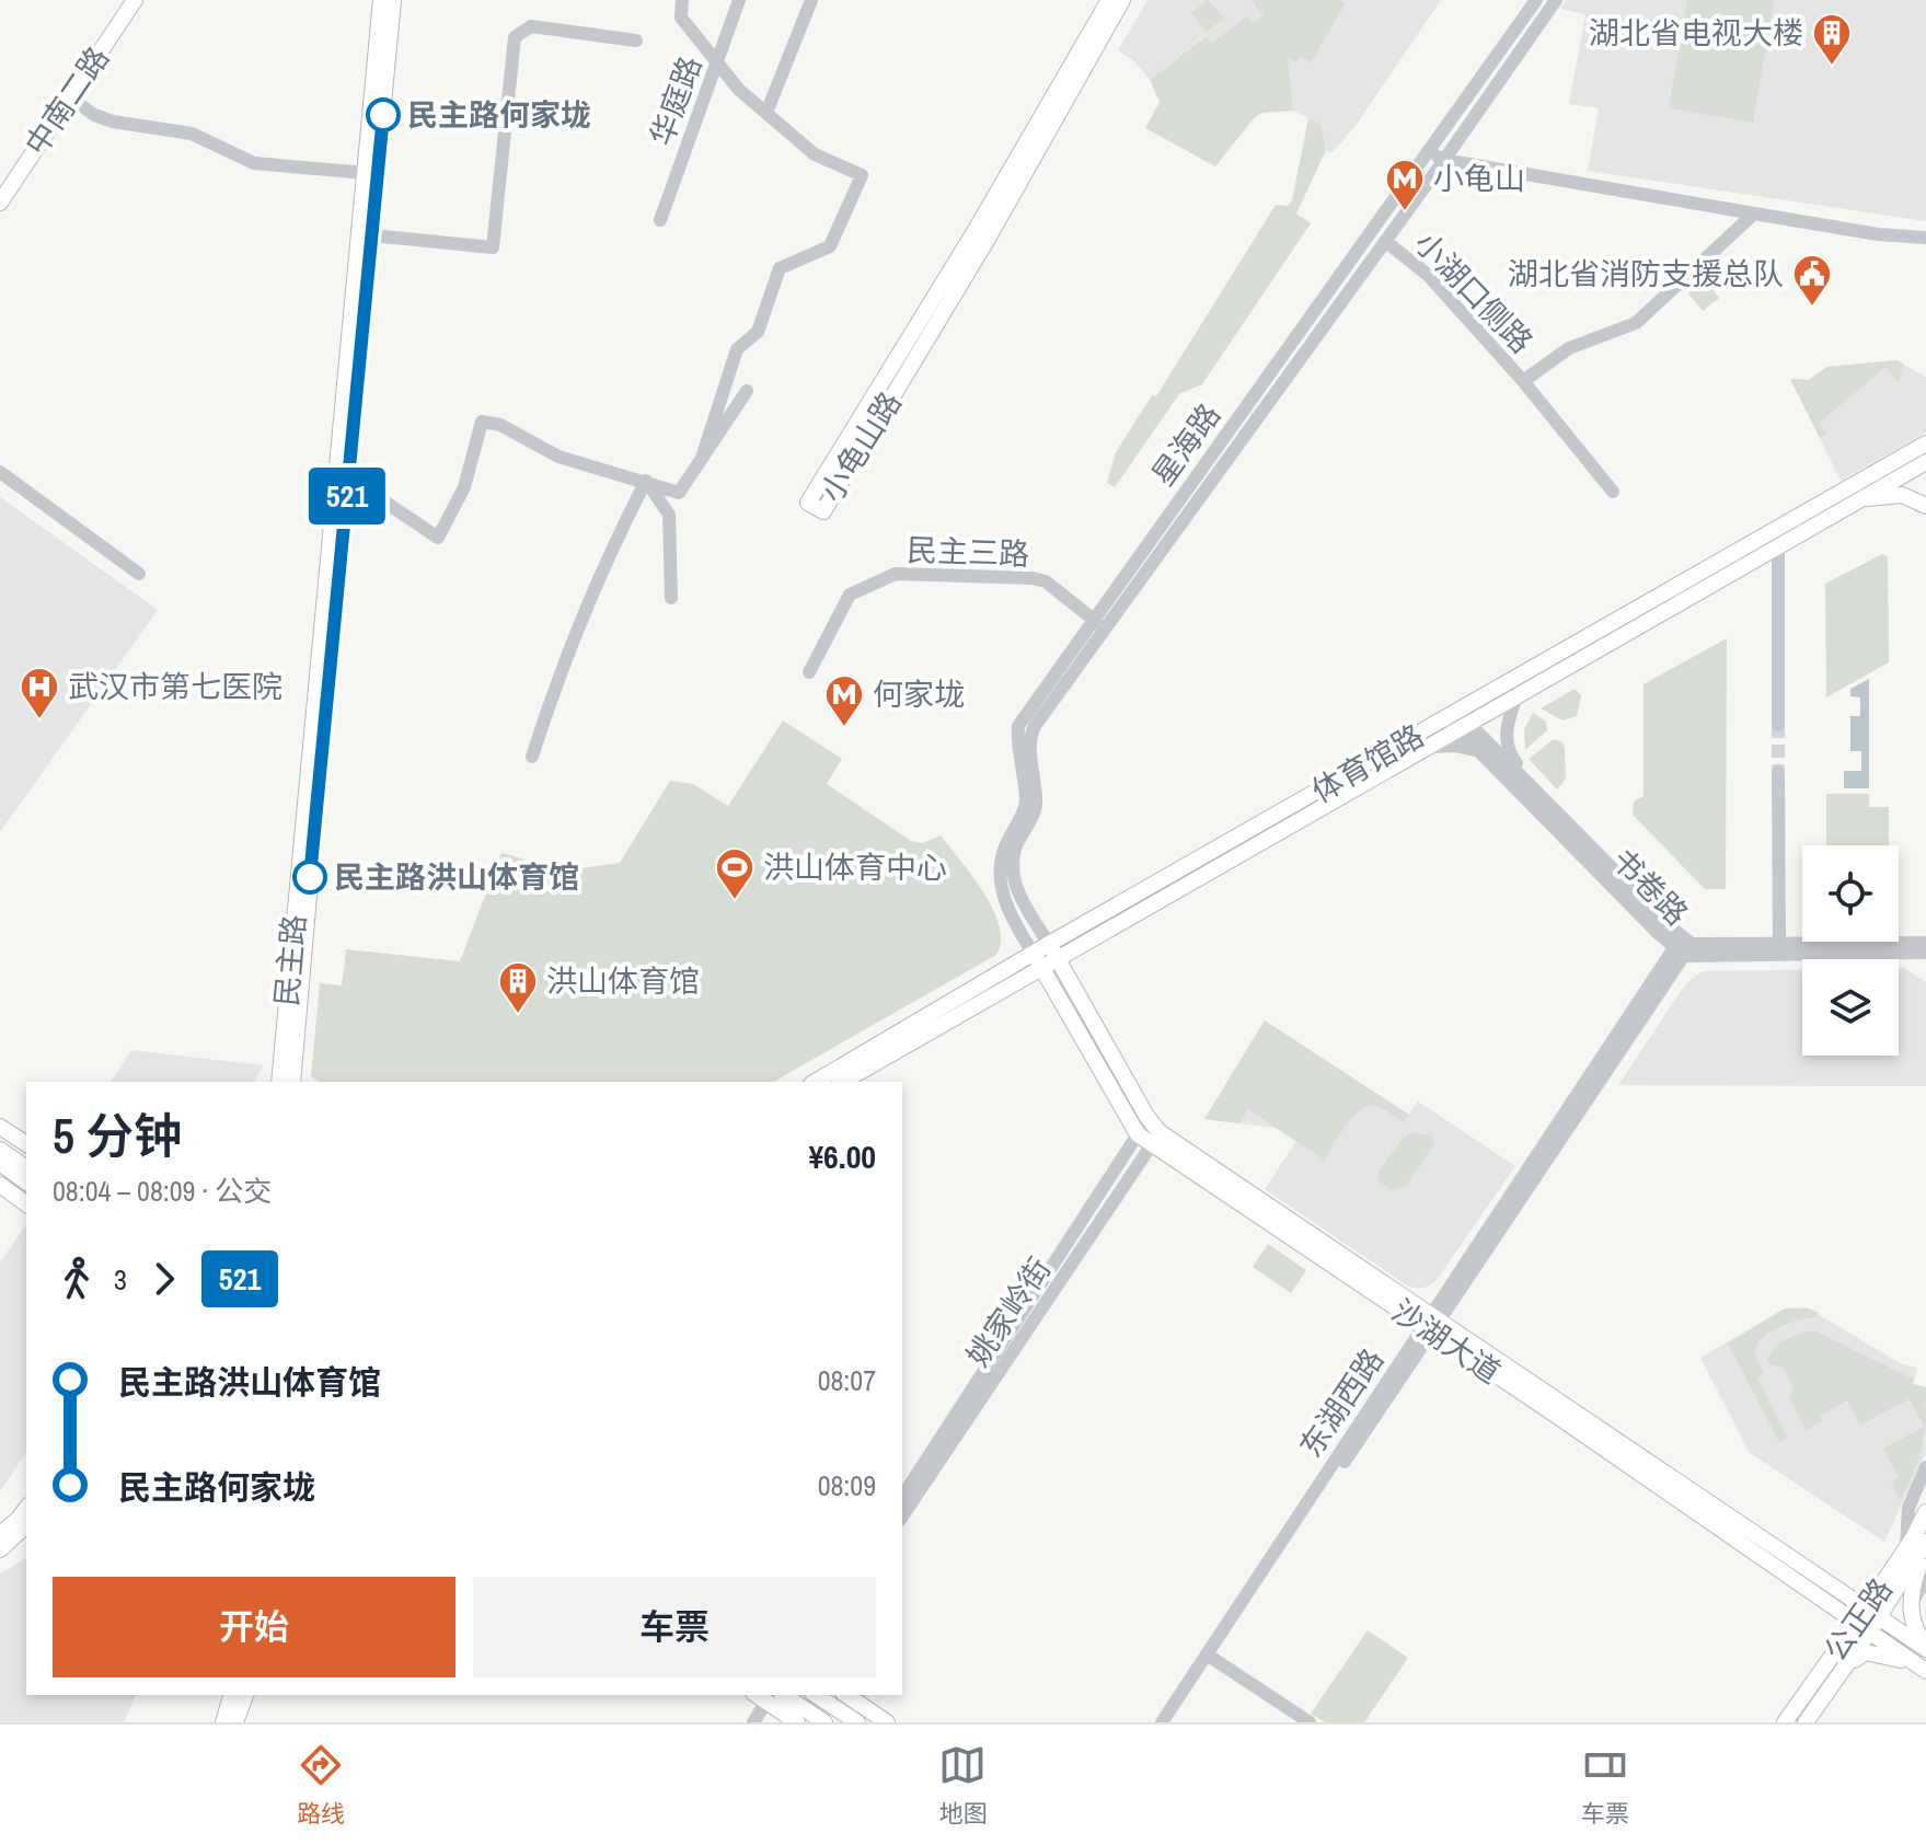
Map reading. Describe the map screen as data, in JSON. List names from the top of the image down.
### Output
{
  "streets": {
    "main road": [
      "中南二路",
      "小龟山路",
      "体育馆路",
      "民主路",
      "沙湖大道",
      "公正路"
    ],
    "street": [
      "华庭路",
      "小湖口侧路",
      "星海路",
      "民主三路",
      "书卷路",
      "姚家岭街",
      "东湖西路"
    ]
  },
  "crossings": [
    ["小湖口侧路", "星海路"],
    ["星海路", "民主三路"],
    ["星海路", "体育馆路"],
    ["星海路", "沙湖大道"],
    ["体育馆路", "书卷路"],
    ["体育馆路", "沙湖大道"],
    ["书卷路", "东湖西路"],
    ["姚家岭街", "沙湖大道"],
    ["沙湖大道", "东湖西路"],
    ["沙湖大道", "公正路"]
  ],
  "places": {
    "building": ["湖北省电视大楼", "洪山体育馆"],
    "other": ["民主路何家垅", "民主路洪山体育馆"],
    "metro station": ["小龟山", "何家垅"],
    "public building": ["湖北省消防支援总队"],
    "hospital": ["武汉市第七医院"],
    "sports": ["洪山体育中心"]
  },
  "lines": ["bus line 521"],
  "page": {
    "on_map": "521",
    "heading": ["5 分钟", "08:04 – 08:09 · 公交", "¥6.00"],
    "legs": ["3", "521"],
    "list": [
      {
        "name": "民主路洪山体育馆",
        "value": "08:07"
      },
      {
        "name": "民主路何家垅",
        "value": "08:09"
      }
    ],
    "buttons": ["开始", "车票"],
    "tabs": ["路线", "地图", "车票"]
  }
}
